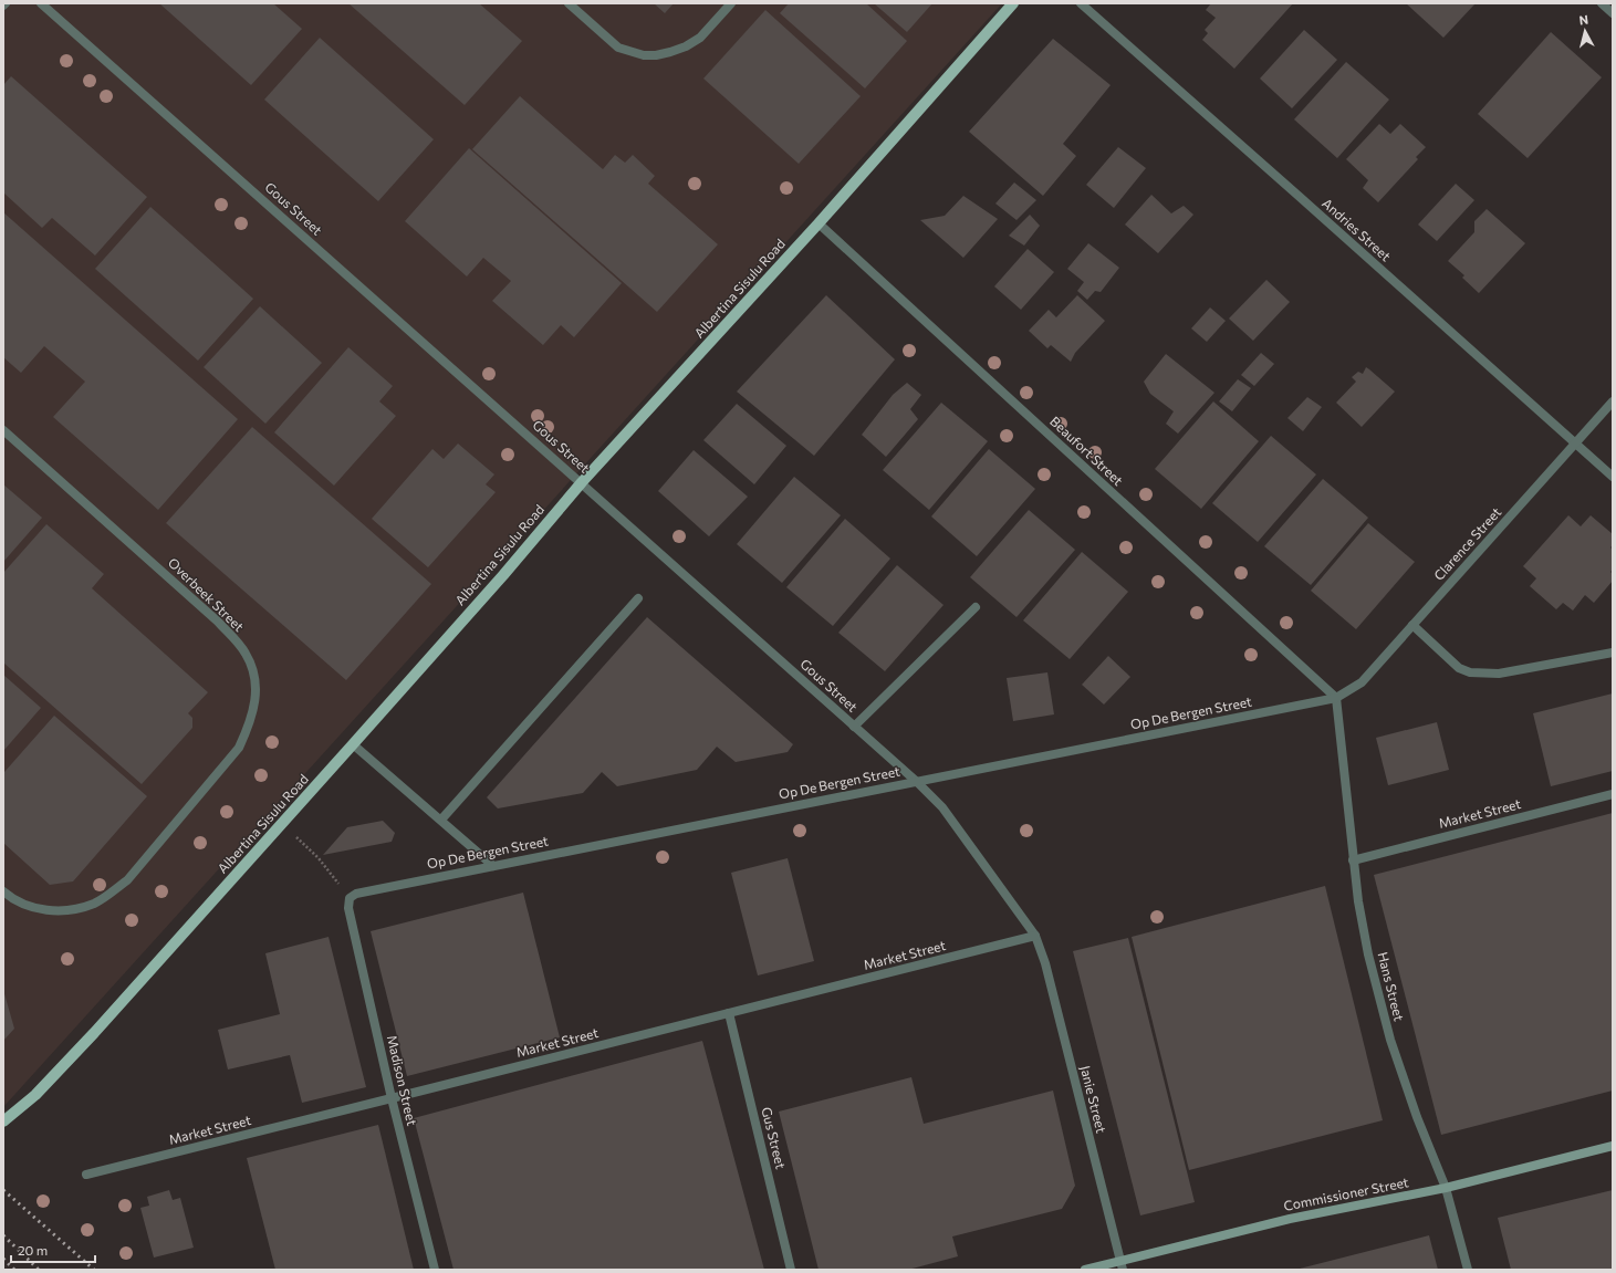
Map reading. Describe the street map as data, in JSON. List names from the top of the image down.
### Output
{
  "streets": {
    "main road": ["Albertina Sisulu Road", "Commissioner Street"],
    "street": [
      "Gous Street",
      "Andries Street",
      "Beaufort Street",
      "Clarence Street",
      "Overbeek Street",
      "Op De Bergen Street",
      "Market Street",
      "Hans Street",
      "Madison Street",
      "Janie Street",
      "Gus Street"
    ]
  },
  "crossings": [
    ["Gous Street", "Albertina Sisulu Road"],
    ["Gous Street", "Op De Bergen Street"],
    ["Gous Street", "Market Street"],
    ["Gous Street", "Janie Street"],
    ["Andries Street", "Clarence Street"],
    ["Albertina Sisulu Road", "Beaufort Street"],
    ["Beaufort Street", "Clarence Street"],
    ["Beaufort Street", "Op De Bergen Street"],
    ["Beaufort Street", "Hans Street"],
    ["Clarence Street", "Op De Bergen Street"],
    ["Clarence Street", "Hans Street"],
    ["Op De Bergen Street", "Hans Street"],
    ["Op De Bergen Street", "Madison Street"],
    ["Market Street", "Hans Street"],
    ["Market Street", "Madison Street"],
    ["Market Street", "Janie Street"],
    ["Market Street", "Gus Street"],
    ["Hans Street", "Commissioner Street"],
    ["Janie Street", "Commissioner Street"]
  ],
  "scale_bar": "20 m",
  "north": "top"
}
